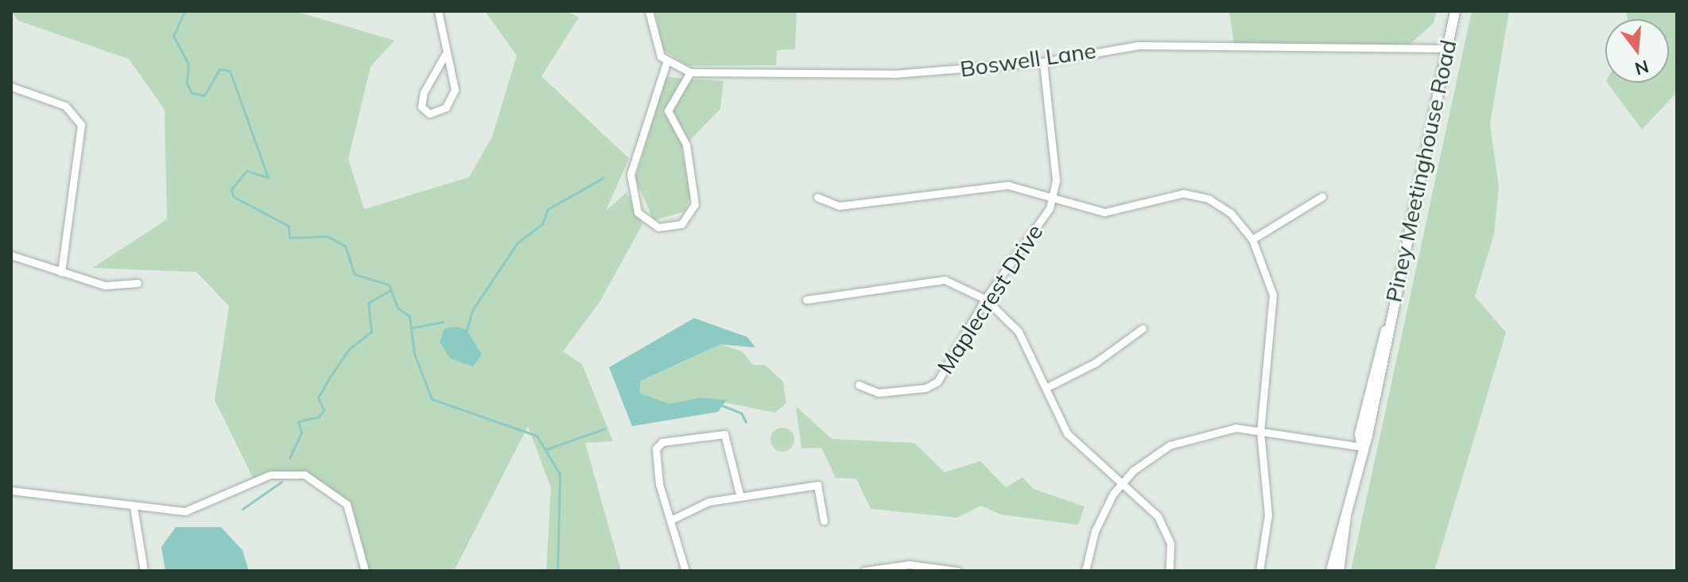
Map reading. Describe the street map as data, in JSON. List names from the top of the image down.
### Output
{
  "streets": {
    "main road": ["Piney Meetinghouse Road"],
    "street": ["Boswell Lane", "Maplecrest Drive"]
  },
  "crossings": [
    ["Boswell Lane", "Piney Meetinghouse Road"]
  ],
  "north": "bottom"
}
